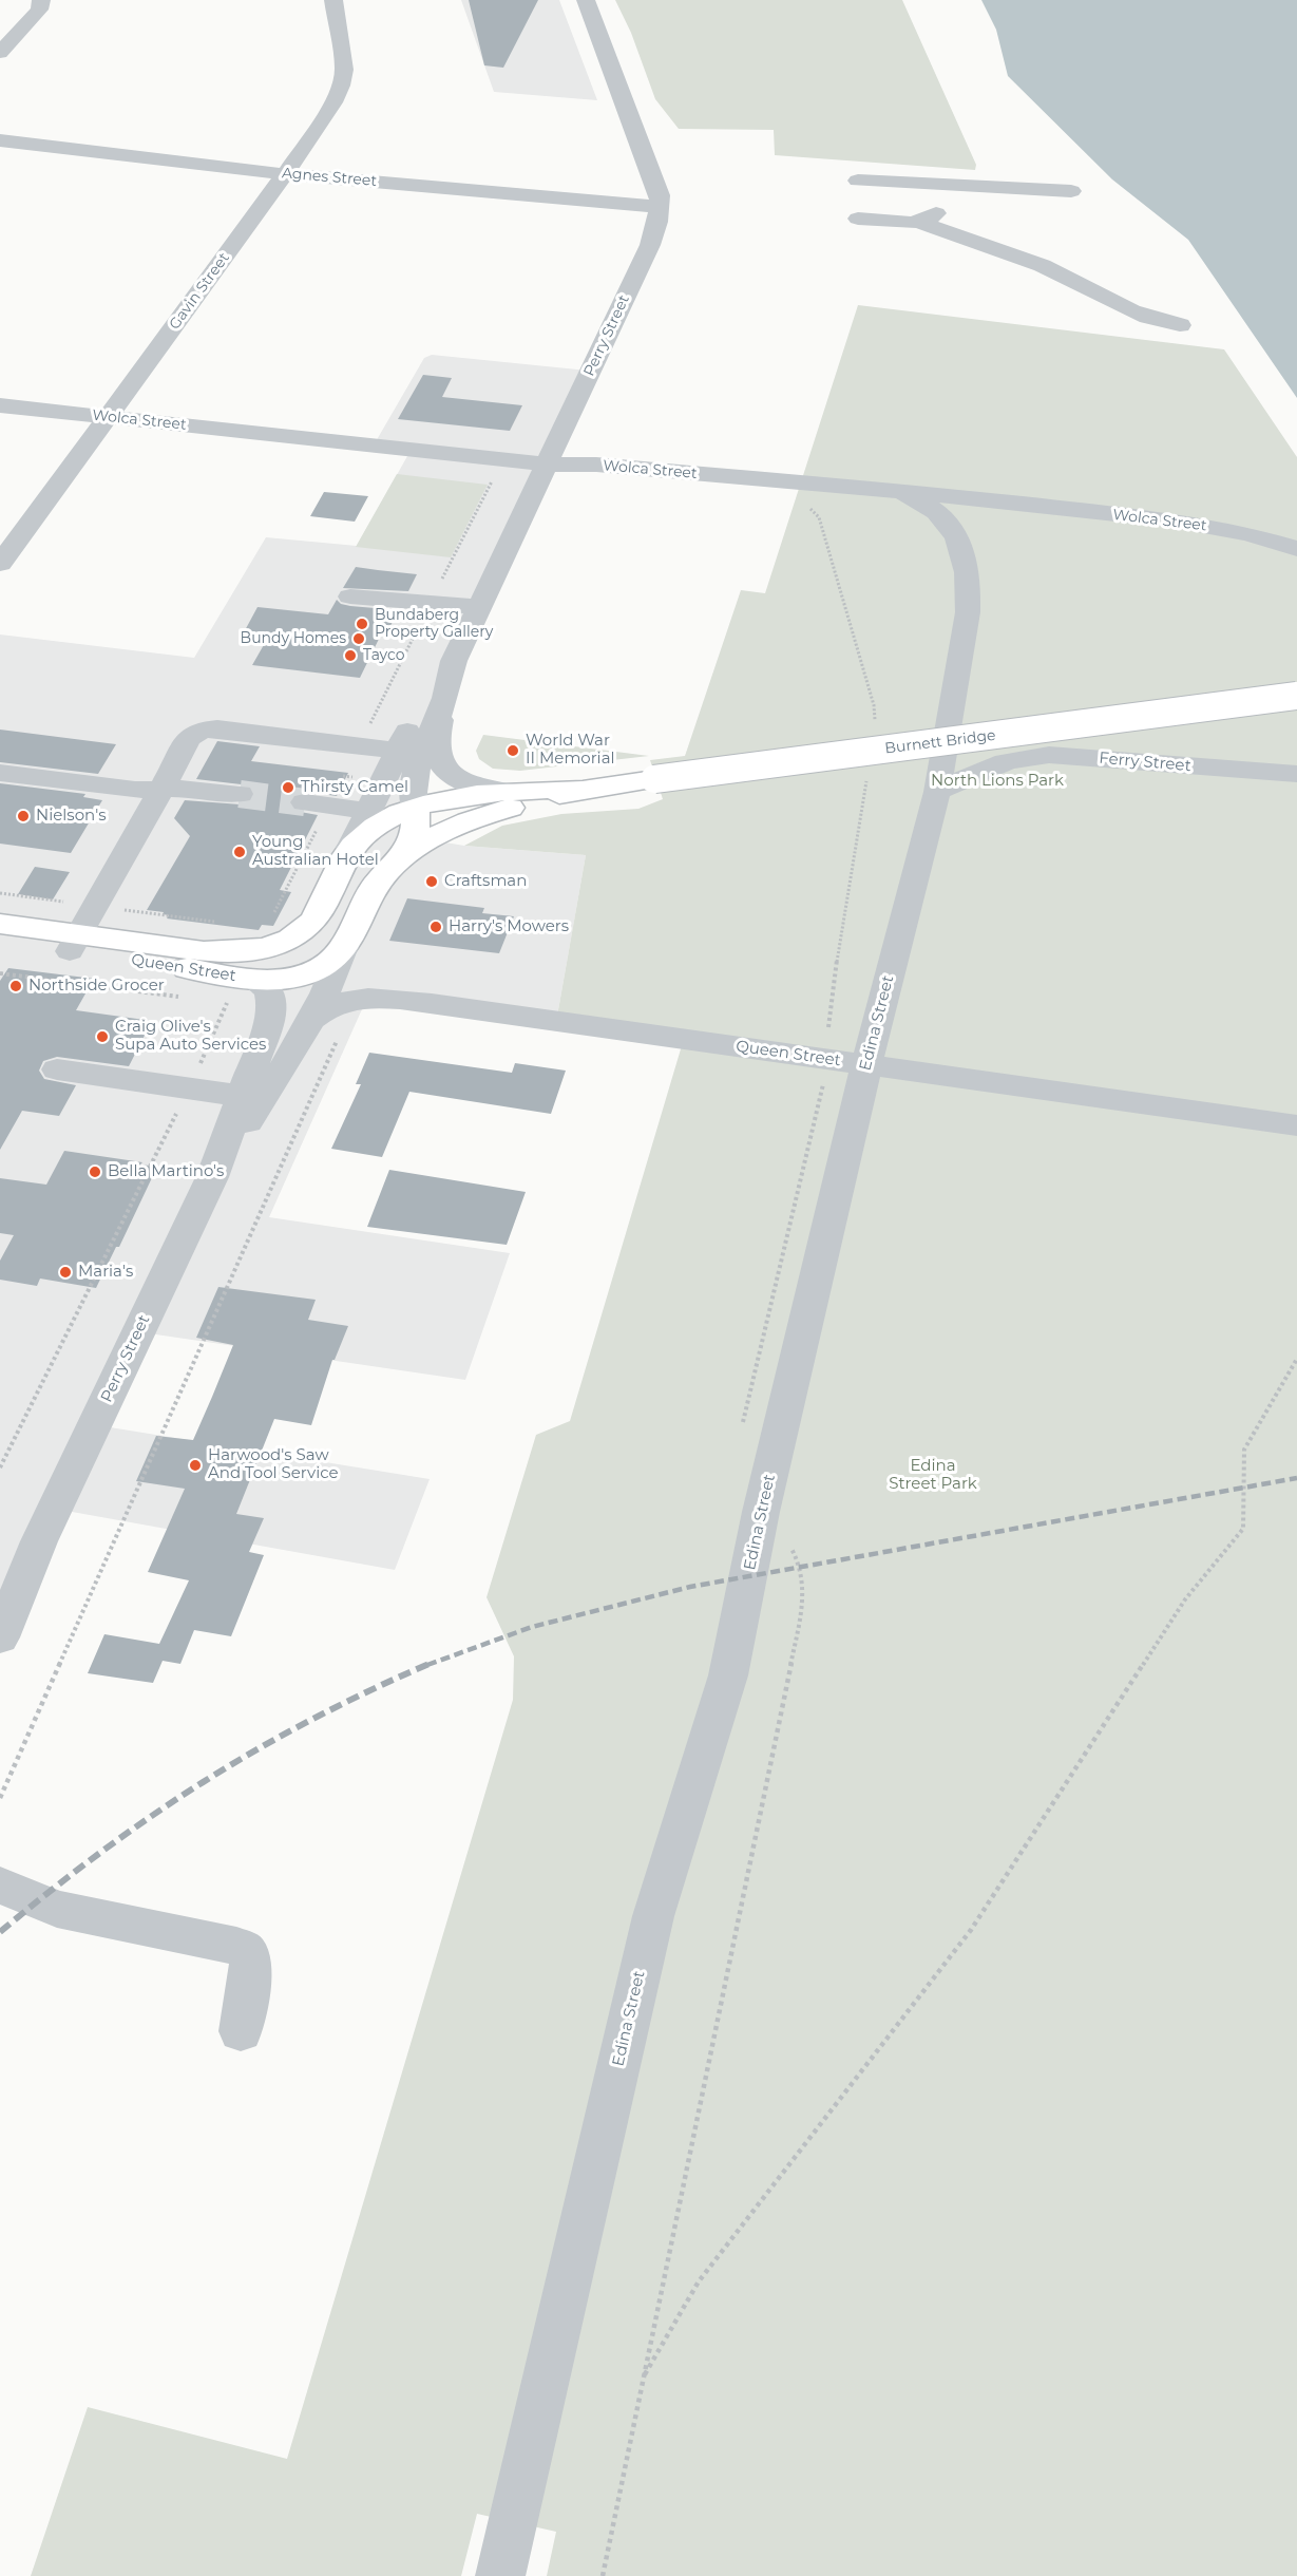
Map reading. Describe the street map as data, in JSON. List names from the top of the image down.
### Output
{
  "streets": {
    "main road": ["Perry Street", "Burnett Bridge", "Queen Street"],
    "street": [
      "Agnes Street",
      "Gavin Street",
      "Wolca Street",
      "Ferry Street",
      "Edina Street"
    ]
  },
  "crossings": [
    ["Agnes Street", "Gavin Street"],
    ["Agnes Street", "Perry Street"],
    ["Gavin Street", "Wolca Street"],
    ["Perry Street", "Wolca Street"],
    ["Perry Street", "Burnett Bridge"],
    ["Perry Street", "Queen Street"],
    ["Wolca Street", "Edina Street"],
    ["Ferry Street", "Edina Street"],
    ["Queen Street", "Edina Street"]
  ],
  "parks": ["North Lions Park", "Edina Street Park"],
  "places": [
    "Bundaberg Property Gallery",
    "Bundy Homes",
    "Tayco",
    "World War II Memorial",
    "Thirsty Camel",
    "Nielson's",
    "Young Australian Hotel",
    "Craftsman",
    "Harry's Mowers",
    "Northside Grocer",
    "Craig Olive's Supa Auto Services",
    "Bella Martino's",
    "Maria's",
    "Harwood's Saw And Tool Service"
  ]
}
